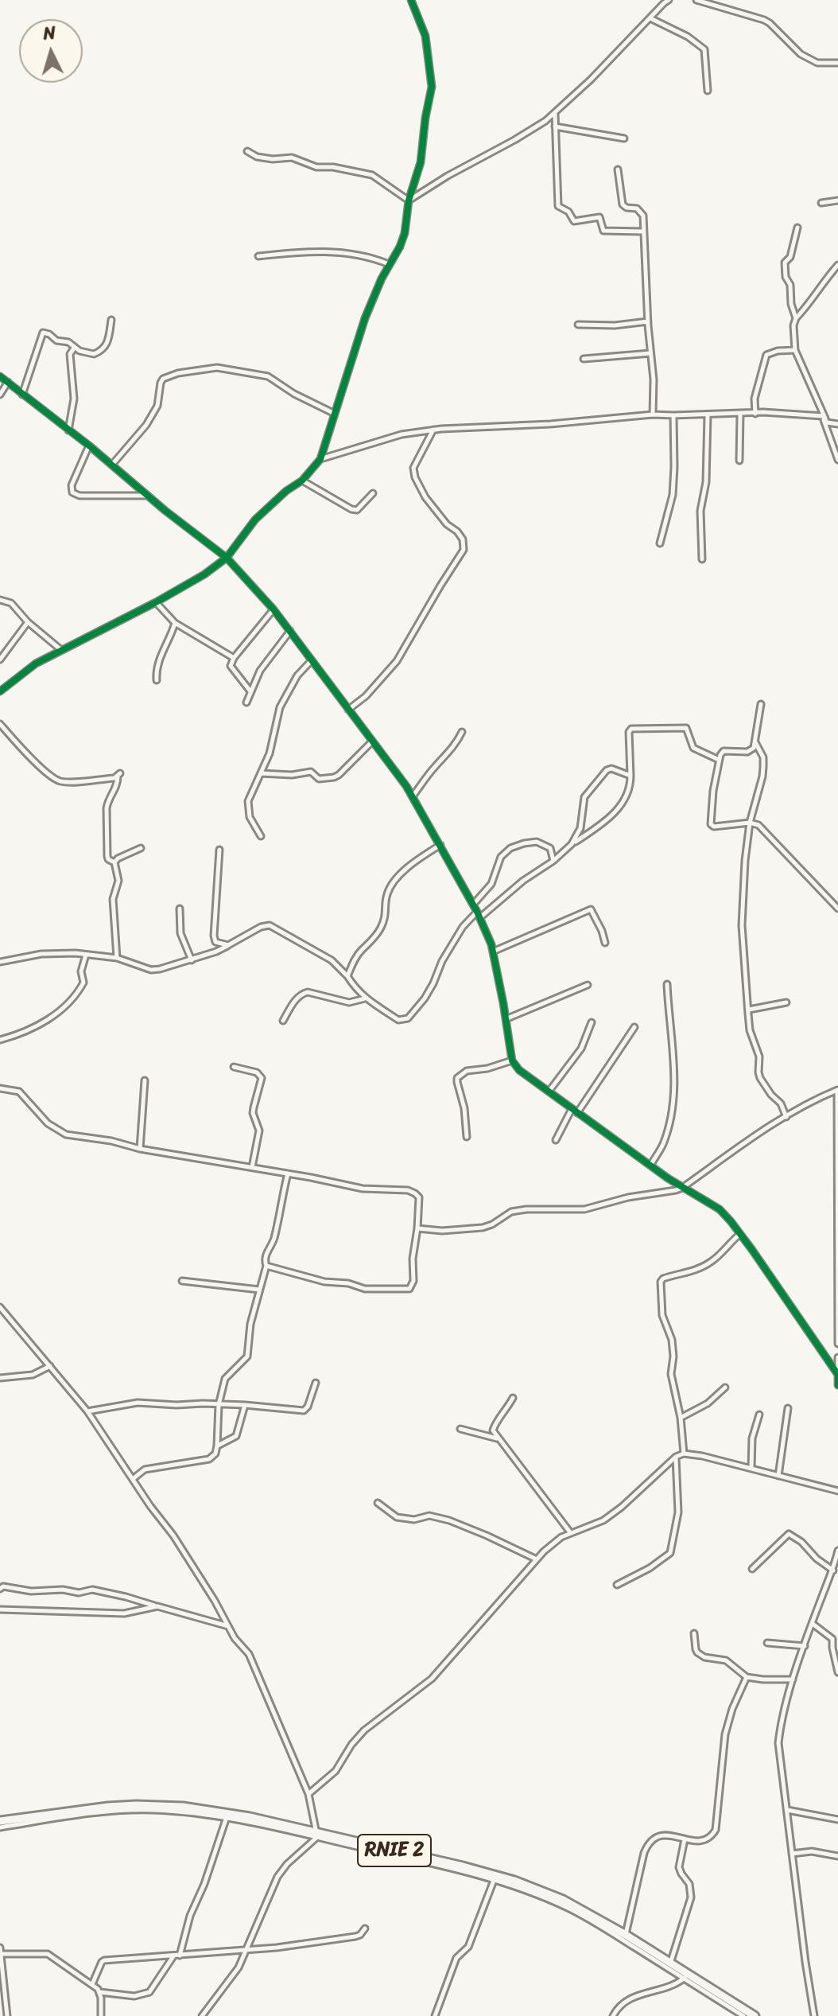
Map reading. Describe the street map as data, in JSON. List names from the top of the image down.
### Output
{
  "streets": {
    "highway": ["RNIE 2"]
  },
  "north": "top"
}
